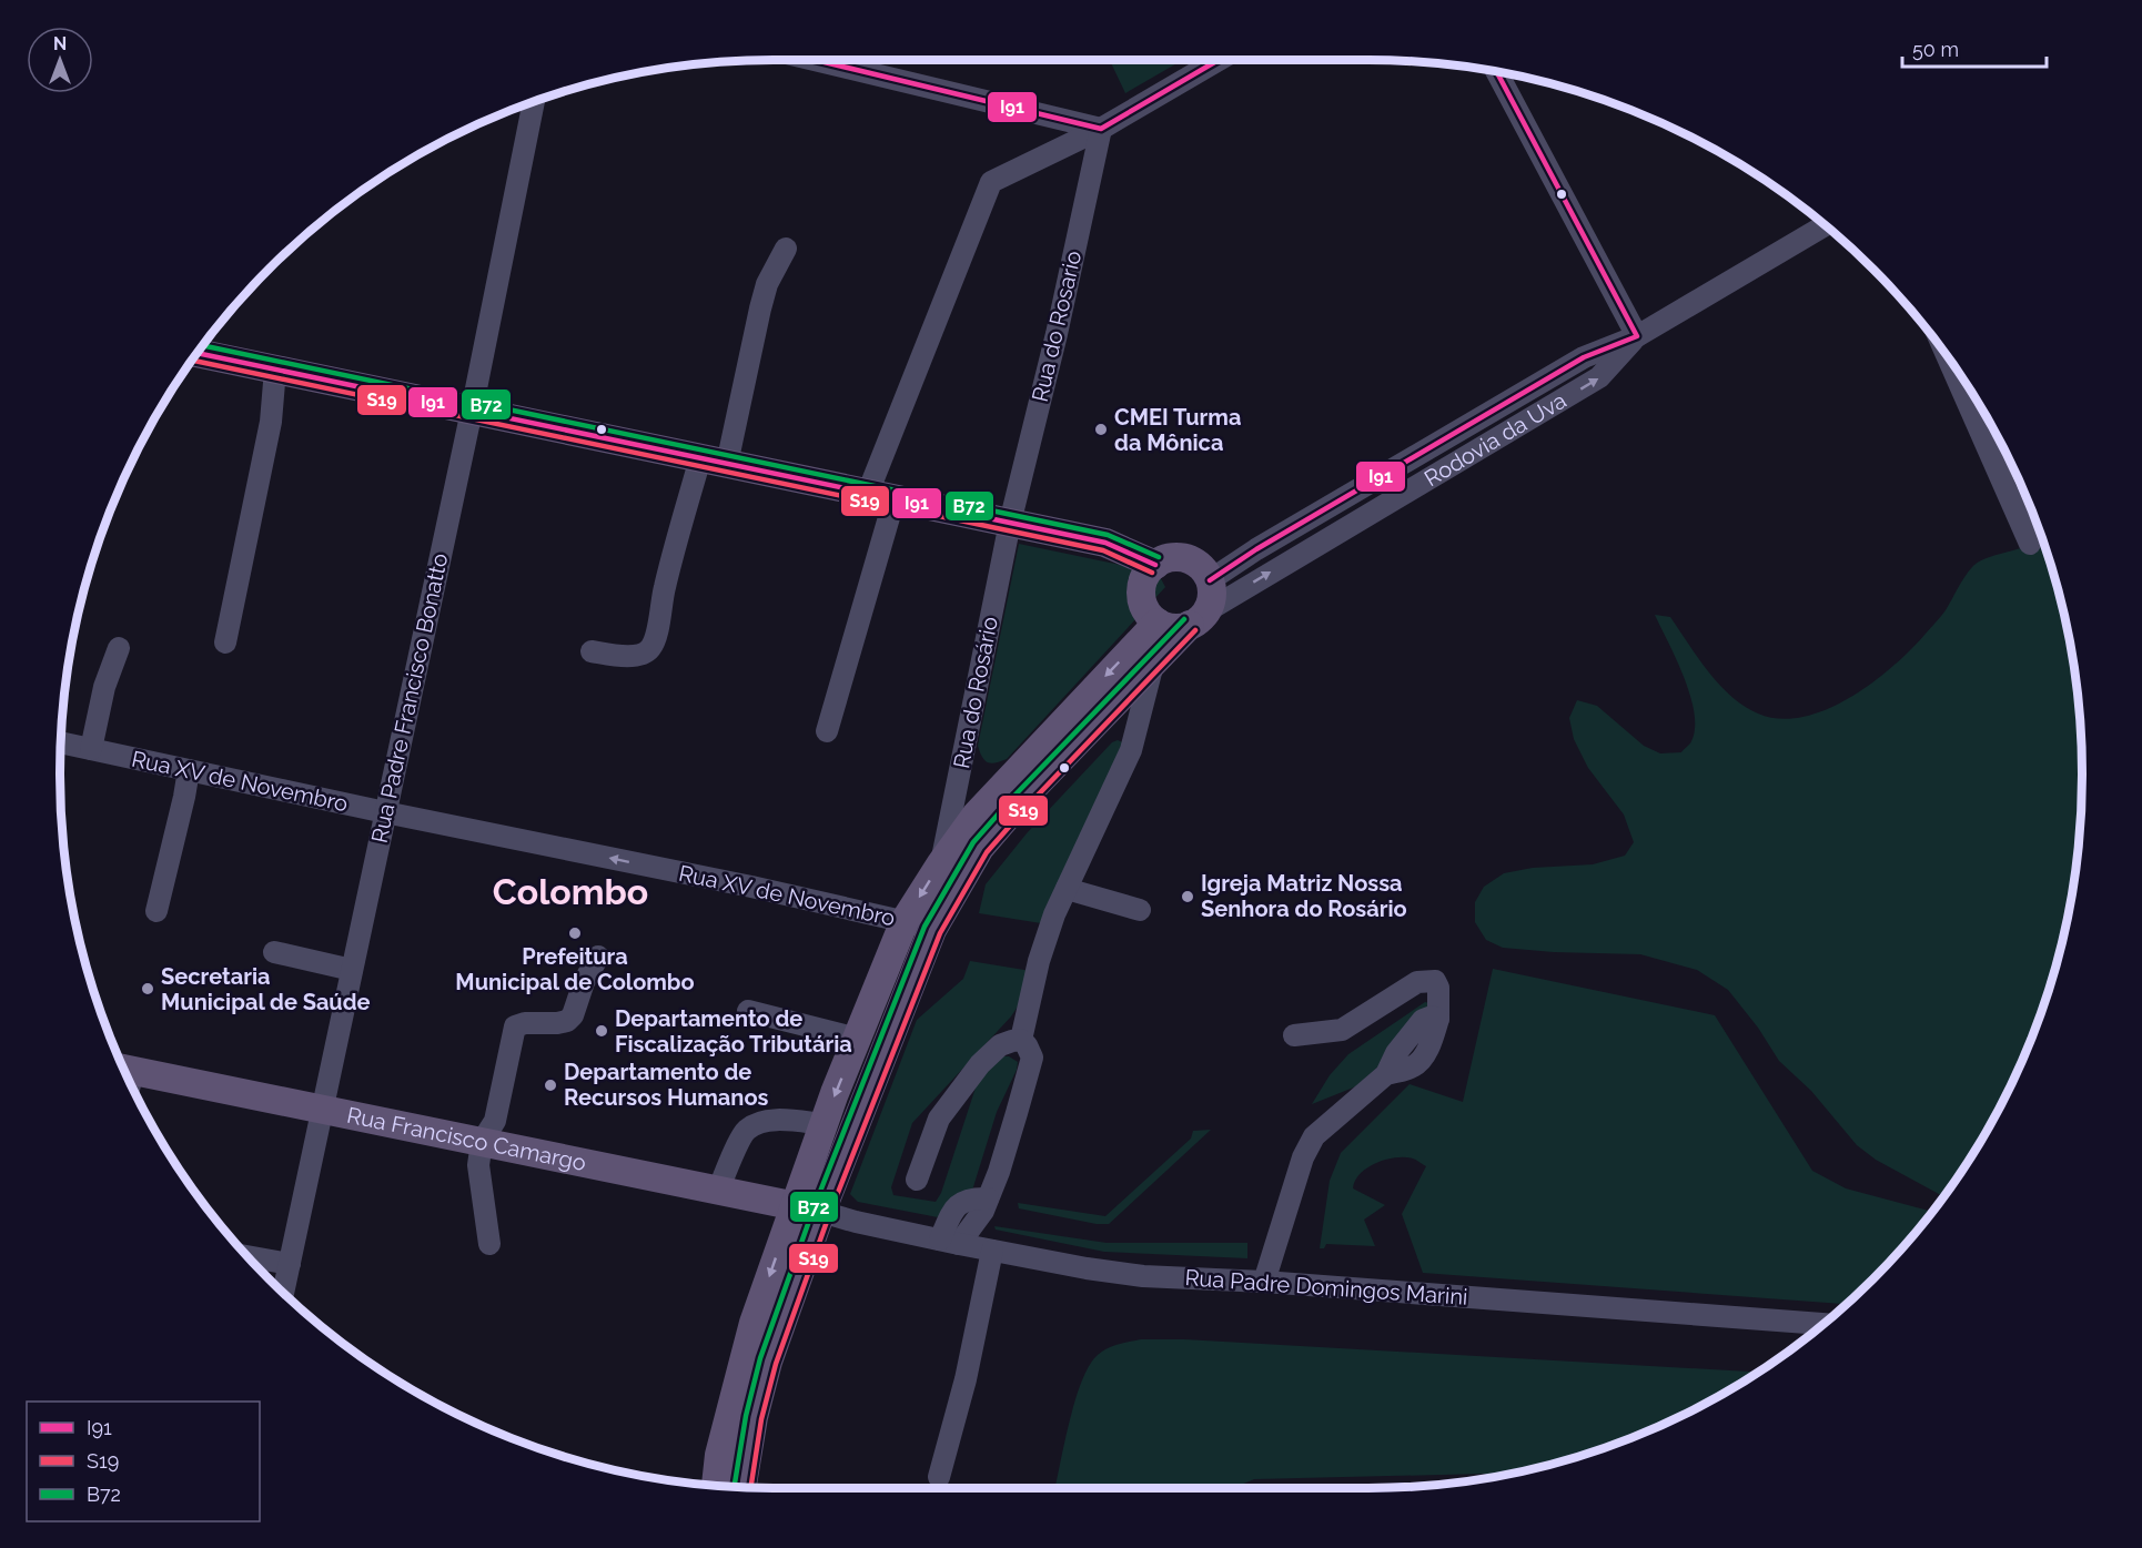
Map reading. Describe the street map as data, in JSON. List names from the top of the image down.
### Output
{
  "streets": {
    "main road": ["Rodovia da Uva", "Rua Francisco Camargo"],
    "street": [
      "Rua do Rosario",
      "Rua do Rosário",
      "Rua Padre Francisco Bonatto",
      "Rua XV de Novembro",
      "Rua Padre Domingos Marini"
    ]
  },
  "crossings": [
    ["Rua do Rosario", "Rua do Rosário"],
    ["Rodovia da Uva", "Rua do Rosário"],
    ["Rodovia da Uva", "Rua XV de Novembro"],
    ["Rodovia da Uva", "Rua Francisco Camargo"],
    ["Rodovia da Uva", "Rua Padre Domingos Marini"],
    ["Rua Padre Francisco Bonatto", "Rua XV de Novembro"],
    ["Rua Padre Francisco Bonatto", "Rua Francisco Camargo"],
    ["Rua Francisco Camargo", "Rua Padre Domingos Marini"]
  ],
  "one_way": ["Rua XV de Novembro"],
  "districts": ["Colombo"],
  "places": [
    "CMEI Turma da Mônica",
    "Igreja Matriz Nossa Senhora do Rosário",
    "Prefeitura Municipal de Colombo",
    "Secretaria Municipal de Saúde",
    "Departamento de Fiscalização Tributária",
    "Departamento de Recursos Humanos"
  ],
  "lines": ["transit line I91", "transit line B72", "transit line S19"],
  "legend": ["I91", "S19", "B72"],
  "scale_bar": "50 m",
  "north": "top"
}
